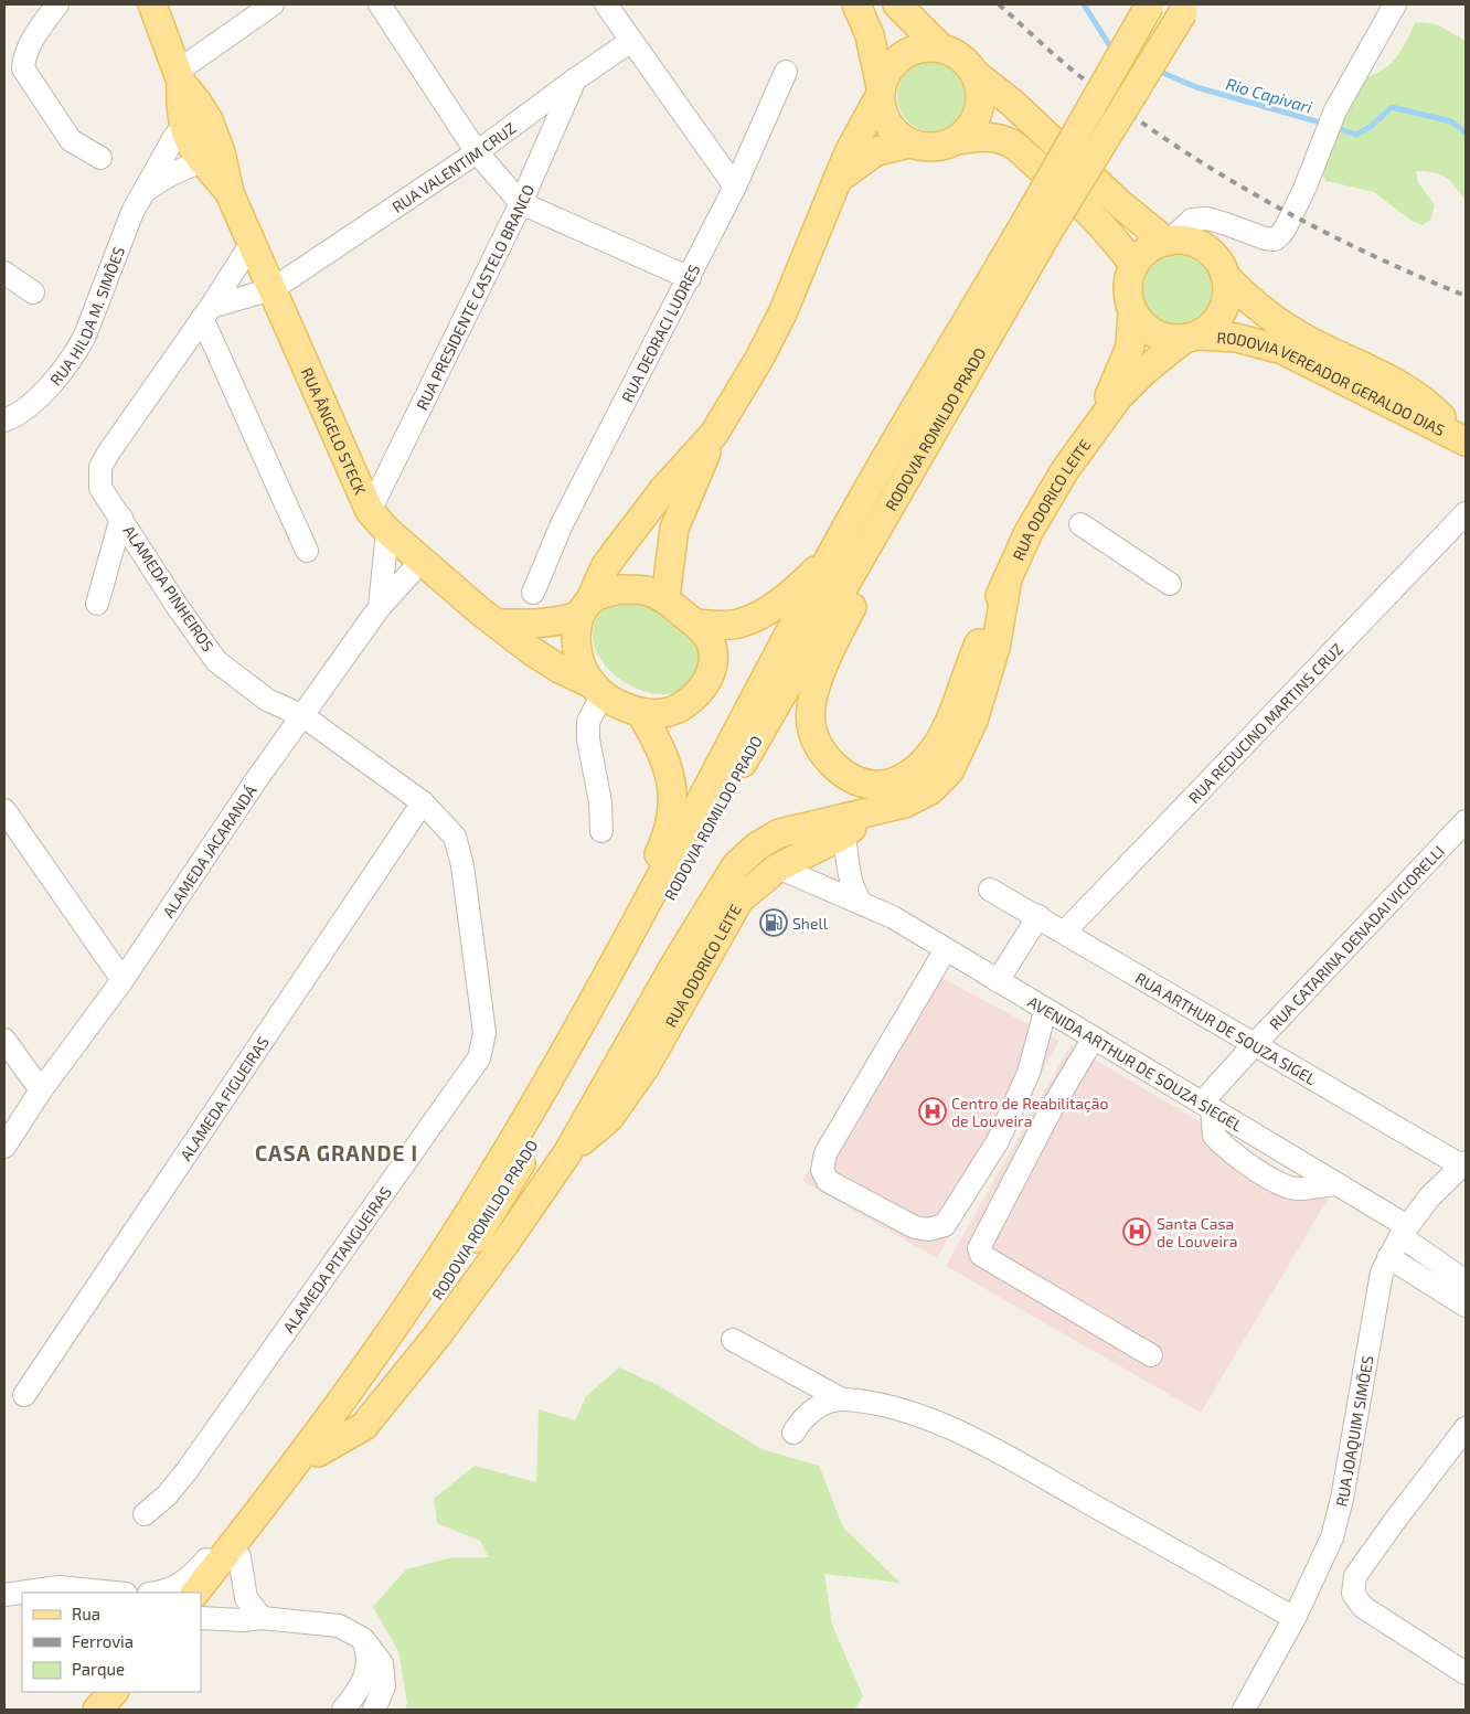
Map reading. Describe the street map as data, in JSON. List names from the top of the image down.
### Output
{
  "streets": {
    "main road": [
      "RODOVIA VEREADOR GERALDO DIAS",
      "RODOVIA ROMILDO PRADO",
      "RUA ÂNGELO STECK",
      "RUA ODORICO LEITE"
    ],
    "street": [
      "RUA VALENTIM CRUZ",
      "RUA PRESIDENTE CASTELO BRANCO",
      "RUA HILDA M. SIMÕES",
      "RUA DEORACI LUDRES",
      "ALAMEDA PINHEIROS",
      "RUA REDUCINO MARTINS CRUZ",
      "ALAMEDA JACARANDÁ",
      "RUA CATARINA DENADAI VICIORELLI",
      "RUA ARTHUR DE SOUZA SIGEL",
      "AVENIDA ARTHUR DE SOUZA SIEGEL",
      "ALAMEDA FIGUEIRAS",
      "ALAMEDA PITANGUEIRAS",
      "RUA JOAQUIM SIMÕES"
    ]
  },
  "crossings": [
    ["RUA VALENTIM CRUZ", "RUA PRESIDENTE CASTELO BRANCO"],
    ["RUA VALENTIM CRUZ", "RUA ÂNGELO STECK"],
    ["RUA PRESIDENTE CASTELO BRANCO", "RUA ÂNGELO STECK"],
    ["RUA HILDA M. SIMÕES", "RUA ÂNGELO STECK"],
    ["RODOVIA VEREADOR GERALDO DIAS", "RUA ODORICO LEITE"],
    ["RUA ÂNGELO STECK", "ALAMEDA PINHEIROS"],
    ["RUA ÂNGELO STECK", "ALAMEDA JACARANDÁ"],
    ["RUA ODORICO LEITE", "AVENIDA ARTHUR DE SOUZA SIEGEL"],
    ["ALAMEDA PINHEIROS", "ALAMEDA JACARANDÁ"],
    ["ALAMEDA PINHEIROS", "ALAMEDA FIGUEIRAS"],
    ["ALAMEDA PINHEIROS", "ALAMEDA PITANGUEIRAS"],
    ["RUA REDUCINO MARTINS CRUZ", "RUA ARTHUR DE SOUZA SIGEL"],
    ["RUA CATARINA DENADAI VICIORELLI", "RUA ARTHUR DE SOUZA SIGEL"],
    ["RUA CATARINA DENADAI VICIORELLI", "AVENIDA ARTHUR DE SOUZA SIEGEL"],
    ["RUA ARTHUR DE SOUZA SIGEL", "RUA JOAQUIM SIMÕES"],
    ["AVENIDA ARTHUR DE SOUZA SIEGEL", "RUA JOAQUIM SIMÕES"],
    ["ALAMEDA FIGUEIRAS", "ALAMEDA PITANGUEIRAS"]
  ],
  "districts": ["CASA GRANDE I"],
  "water": ["Rio Capivari"],
  "places": {
    "fuel station": ["Shell"],
    "hospital": ["Centro de Reabilitação de Louveira", "Santa Casa de Louveira"]
  },
  "legend": ["Rua", "Ferrovia", "Parque"]
}
